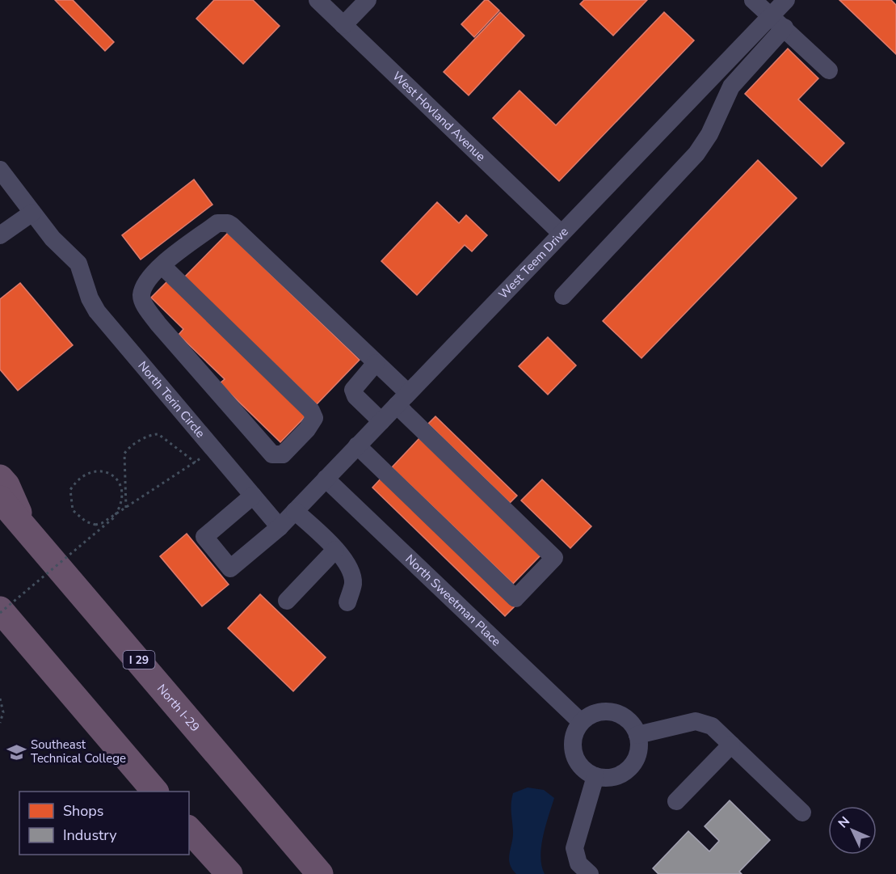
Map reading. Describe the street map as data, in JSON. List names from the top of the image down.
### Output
{
  "streets": {
    "highway": ["I 29", "North I-29"],
    "street": [
      "West Hovland Avenue",
      "West Teem Drive",
      "North Terin Circle",
      "North Sweetman Place"
    ]
  },
  "crossings": [
    ["West Hovland Avenue", "West Teem Drive"],
    ["West Teem Drive", "North Terin Circle"],
    ["West Teem Drive", "North Sweetman Place"]
  ],
  "places": {
    "school or university": ["Southeast Technical College"]
  },
  "legend": ["Shops", "Industry"],
  "north": "top left"
}
